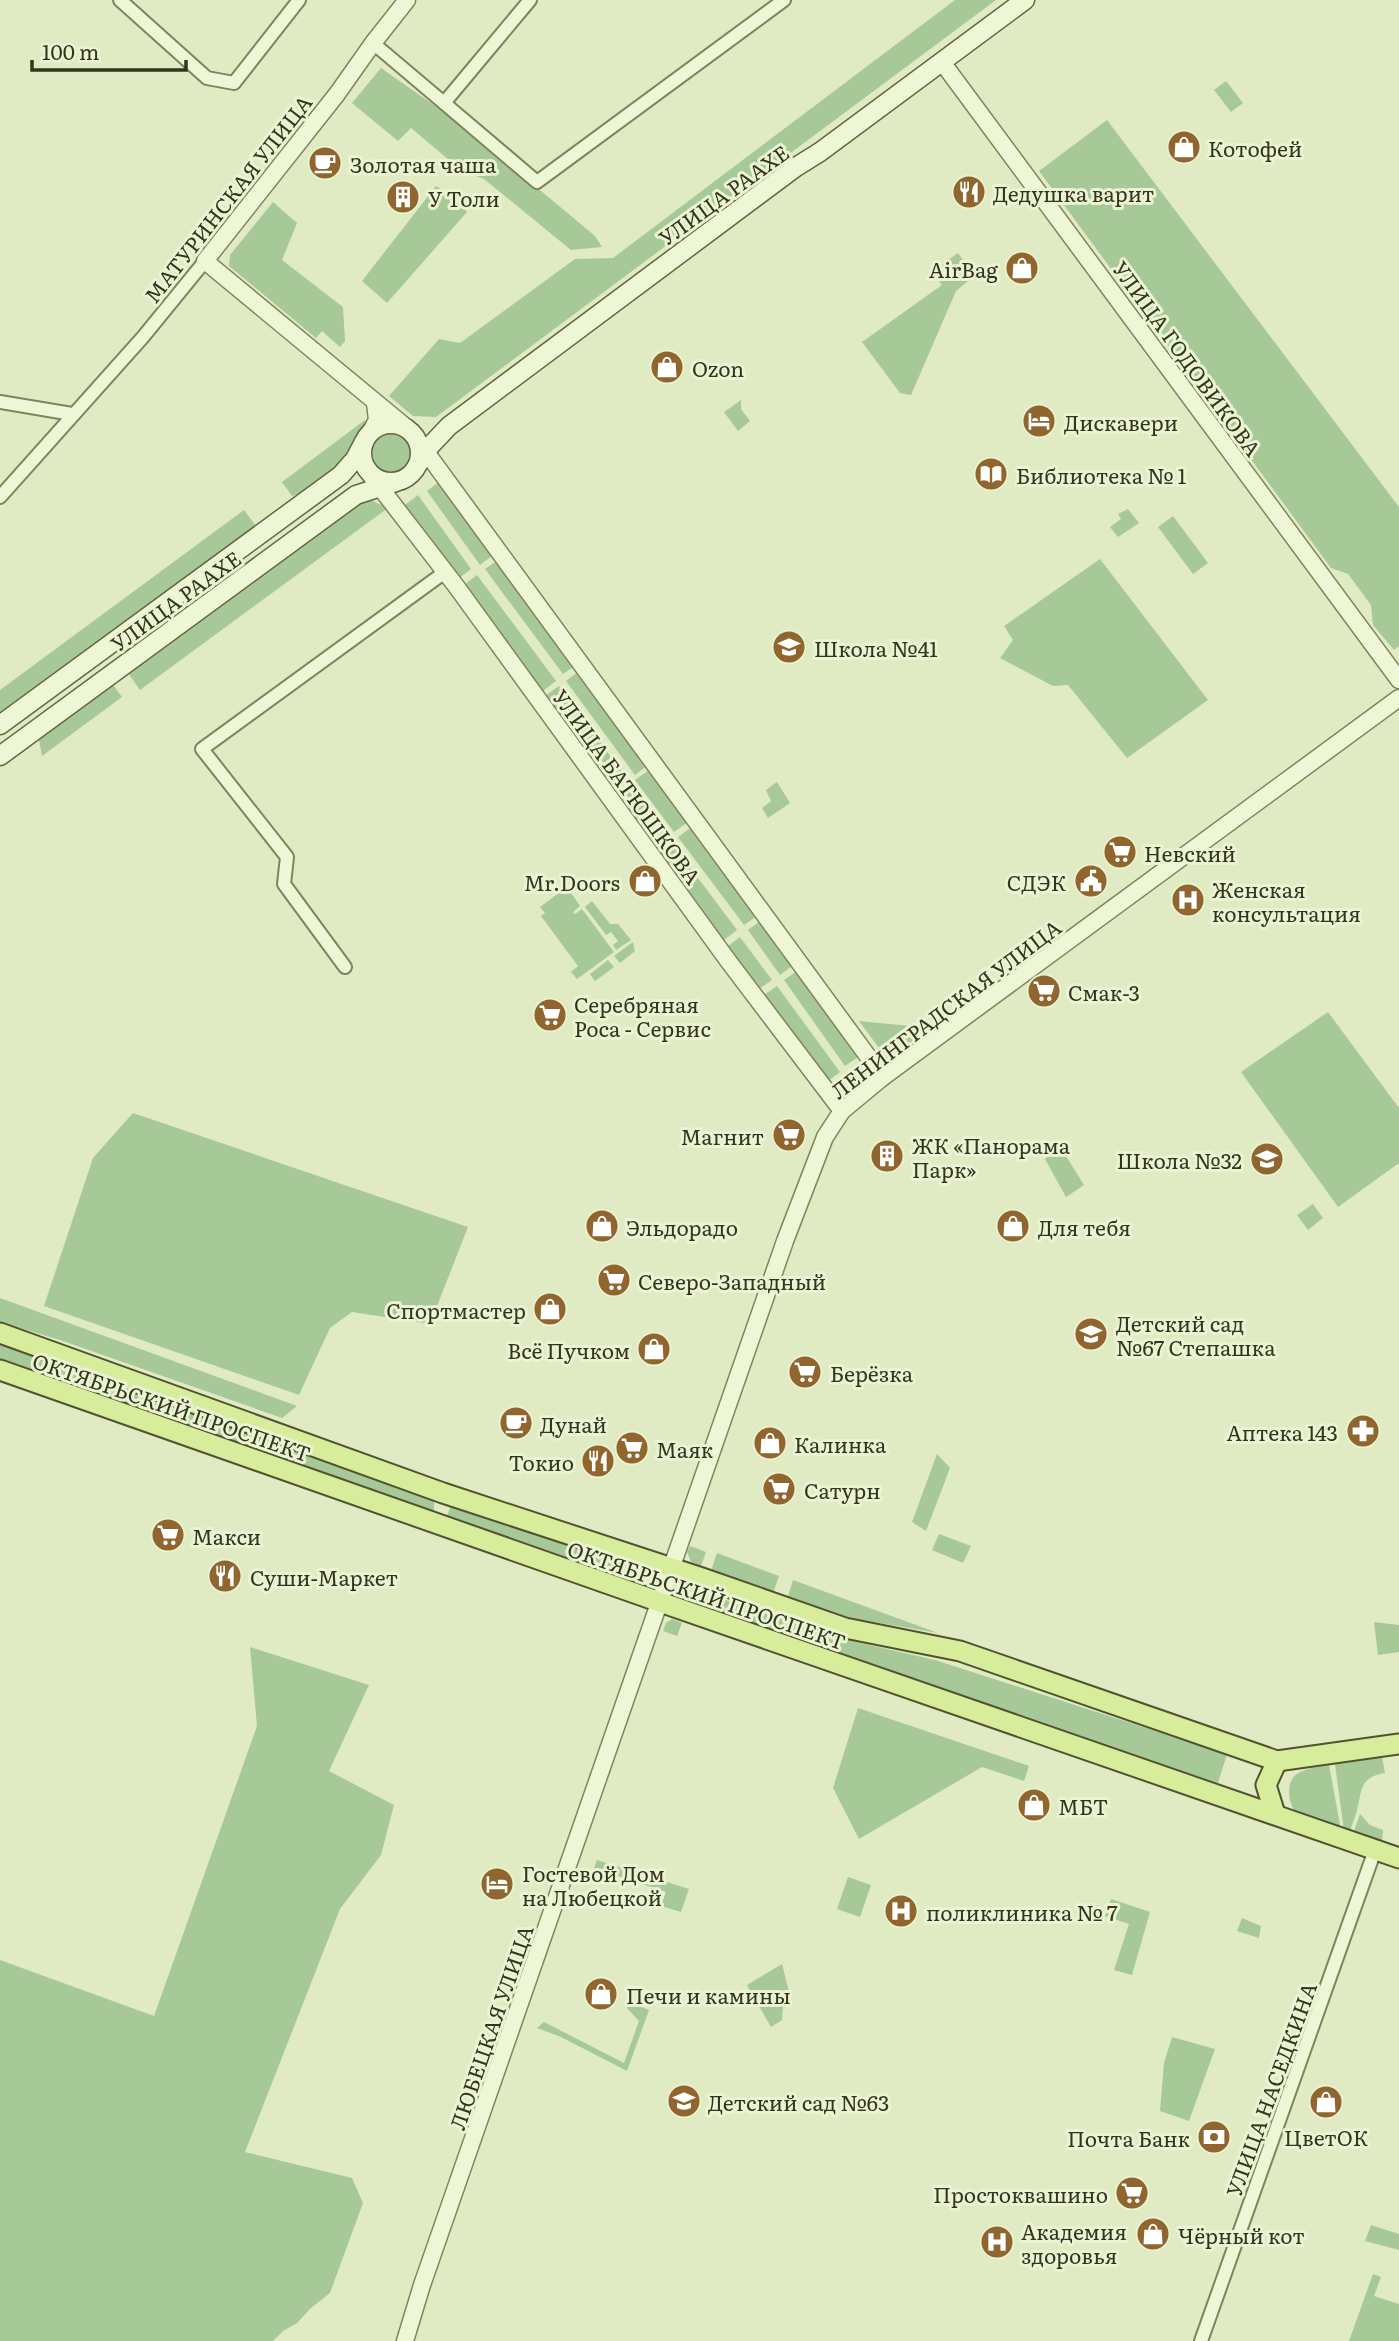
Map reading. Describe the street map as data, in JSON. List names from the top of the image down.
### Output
{
  "streets": {
    "main road": ["УЛИЦА РААХЕ", "ОКТЯБРЬСКИЙ ПРОСПЕКТ"],
    "street": [
      "МАТУРИНСКАЯ УЛИЦА",
      "УЛИЦА ГОДОВИКОВА",
      "УЛИЦА БАТЮШКОВА",
      "ЛЕНИНГРАДСКАЯ УЛИЦА",
      "ЛЮБЕЦКАЯ УЛИЦА",
      "УЛИЦА НАСЕДКИНА"
    ]
  },
  "crossings": [
    ["УЛИЦА РААХЕ", "УЛИЦА ГОДОВИКОВА"],
    ["УЛИЦА РААХЕ", "УЛИЦА БАТЮШКОВА"],
    ["МАТУРИНСКАЯ УЛИЦА", "УЛИЦА БАТЮШКОВА"],
    ["УЛИЦА БАТЮШКОВА", "ЛЕНИНГРАДСКАЯ УЛИЦА"],
    ["ЛЕНИНГРАДСКАЯ УЛИЦА", "ОКТЯБРЬСКИЙ ПРОСПЕКТ"],
    ["ЛЕНИНГРАДСКАЯ УЛИЦА", "ЛЮБЕЦКАЯ УЛИЦА"],
    ["ОКТЯБРЬСКИЙ ПРОСПЕКТ", "ЛЮБЕЦКАЯ УЛИЦА"],
    ["ОКТЯБРЬСКИЙ ПРОСПЕКТ", "УЛИЦА НАСЕДКИНА"]
  ],
  "places": {
    "shop": [
      "Котофей",
      "AirBag",
      "Ozon",
      "Mr.Doors",
      "Эльдорадо",
      "Для тебя",
      "Спортмастер",
      "Всё Пучком",
      "Калинка",
      "МБТ",
      "Печи и камины",
      "ЦветОК",
      "Чёрный кот"
    ],
    "cafe": ["Золотая чаша", "Дунай"],
    "restaurant": ["Дедушка варит", "Токио", "Суши-Маркет"],
    "building": ["У Толи", "ЖК «Панорама Парк»"],
    "hotel": ["Дискавери", "Гостевой Дом на Любецкой"],
    "library": ["Библиотека № 1"],
    "school or university": [
      "Школа №41",
      "Школа №32",
      "Детский сад №67 Степашка",
      "Детский сад №63"
    ],
    "supermarket": [
      "Невский",
      "Смак-3",
      "Серебряная Роса - Сервис",
      "Магнит",
      "Северо-Западный",
      "Берёзка",
      "Маяк",
      "Сатурн",
      "Макси",
      "Простоквашино"
    ],
    "public building": ["СДЭК"],
    "hospital": ["Женская консультация", "поликлиника № 7", "Академия здоровья"],
    "pharmacy": ["Аптека 143"],
    "bank": ["Почта Банк"]
  },
  "scale_bar": "100 m"
}
